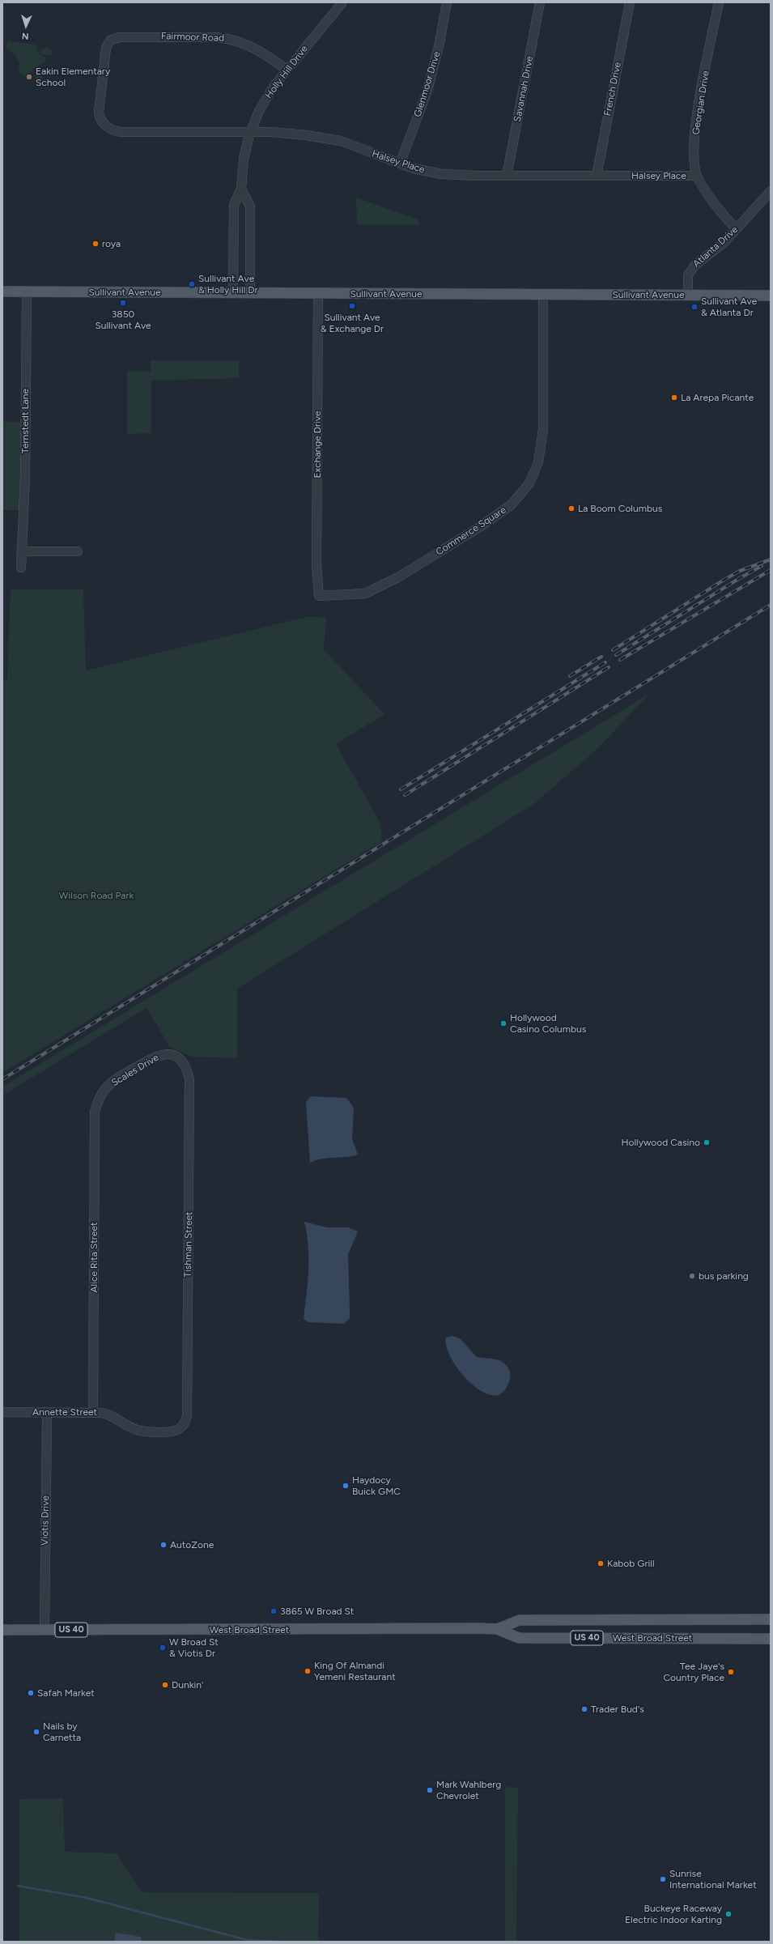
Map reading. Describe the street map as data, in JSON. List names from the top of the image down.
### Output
{
  "streets": {
    "main road": ["Sullivant Avenue", "US 40", "West Broad Street"],
    "street": [
      "Fairmoor Road",
      "Holly Hill Drive",
      "Glenmoor Drive",
      "Savannah Drive",
      "French Drive",
      "Georgian Drive",
      "Halsey Place",
      "Atlanta Drive",
      "Ternstedt Lane",
      "Exchange Drive",
      "Commerce Square",
      "Scales Drive",
      "Tishman Street",
      "Alice Rita Street",
      "Annette Street",
      "Viotis Drive"
    ]
  },
  "crossings": [
    ["Fairmoor Road", "Holly Hill Drive"],
    ["Fairmoor Road", "Halsey Place"],
    ["Holly Hill Drive", "Halsey Place"],
    ["Holly Hill Drive", "Sullivant Avenue"],
    ["Glenmoor Drive", "Halsey Place"],
    ["Savannah Drive", "Halsey Place"],
    ["French Drive", "Halsey Place"],
    ["Georgian Drive", "Halsey Place"],
    ["Georgian Drive", "Atlanta Drive"],
    ["Atlanta Drive", "Sullivant Avenue"],
    ["Sullivant Avenue", "Ternstedt Lane"],
    ["Sullivant Avenue", "Exchange Drive"],
    ["Sullivant Avenue", "Commerce Square"],
    ["Exchange Drive", "Commerce Square"],
    ["Scales Drive", "Tishman Street"],
    ["Scales Drive", "Alice Rita Street"],
    ["Tishman Street", "Annette Street"],
    ["Alice Rita Street", "Annette Street"],
    ["Annette Street", "Viotis Drive"],
    ["Viotis Drive", "West Broad Street"]
  ],
  "parks": ["Wilson Road Park"],
  "places": [
    "Eakin Elementary School",
    "roya",
    "Sullivant Ave & Holly Hill Dr",
    "3850 Sullivant Ave",
    "Sullivant Ave & Exchange Dr",
    "Sullivant Ave & Atlanta Dr",
    "La Arepa Picante",
    "La Boom Columbus",
    "Hollywood Casino Columbus",
    "Hollywood Casino",
    "bus parking",
    "Haydocy Buick GMC",
    "AutoZone",
    "Kabob Grill",
    "3865 W Broad St",
    "W Broad St & Viotis Dr",
    "King Of Almandi Yemeni Restaurant",
    "Tee Jaye's Country Place",
    "Dunkin'",
    "Safah Market",
    "Trader Bud's",
    "Nails by Carnetta",
    "Mark Wahlberg Chevrolet",
    "Sunrise International Market",
    "Buckeye Raceway Electric Indoor Karting"
  ],
  "north": "bottom"
}
